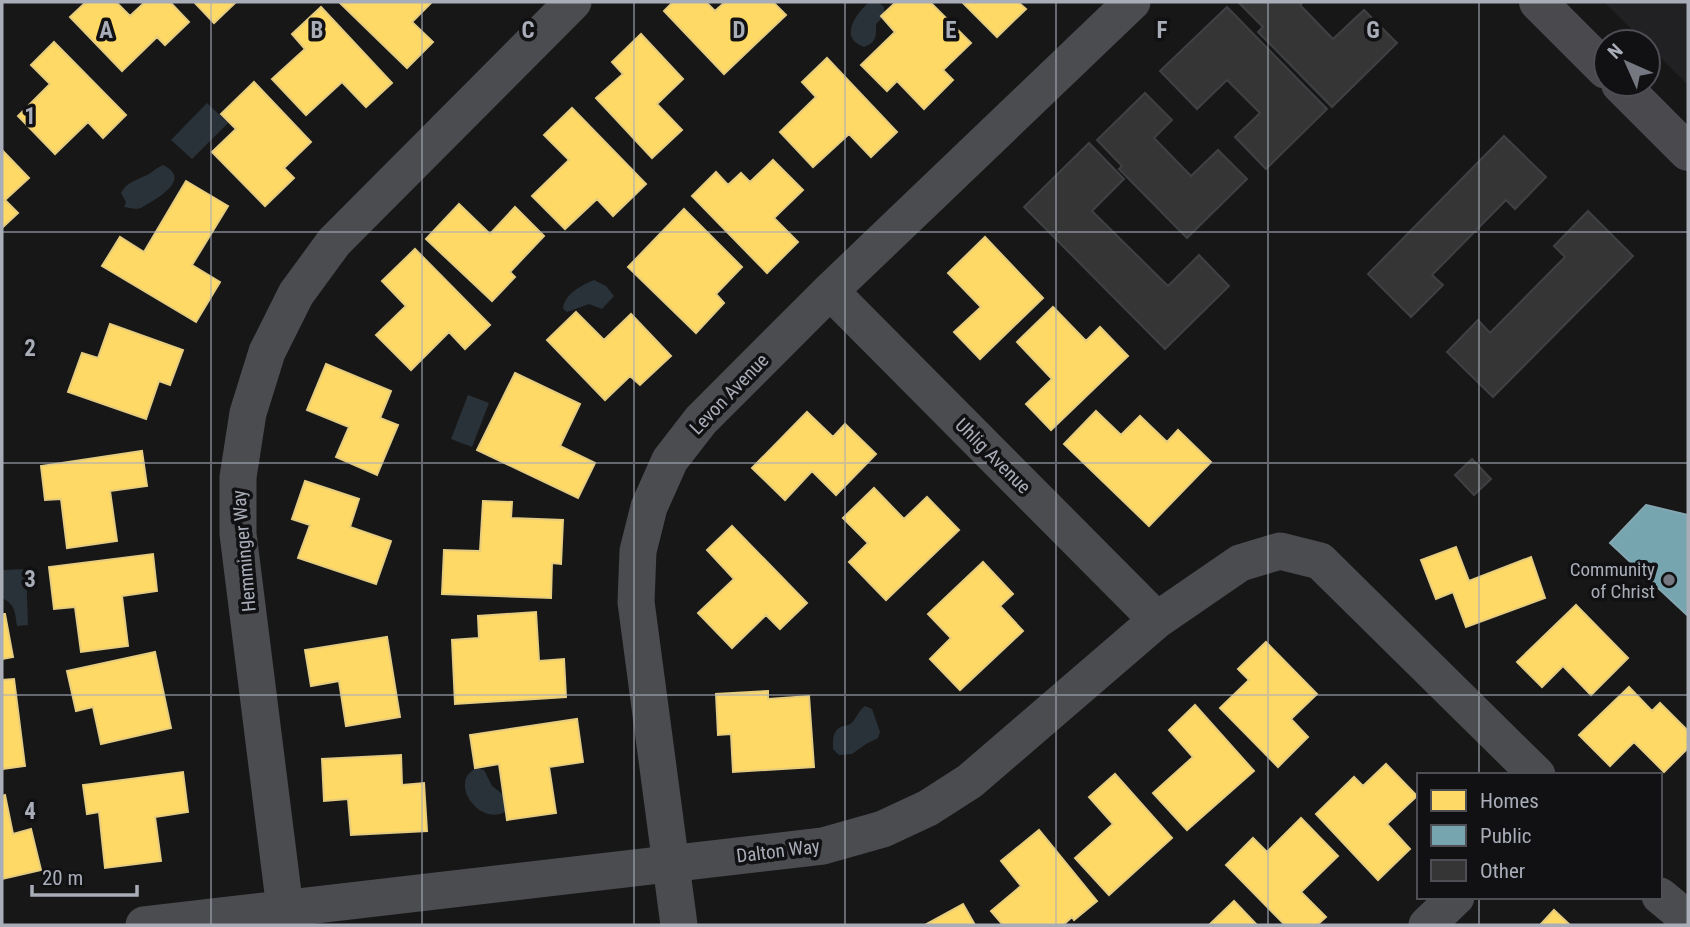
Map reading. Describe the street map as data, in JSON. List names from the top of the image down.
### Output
{
  "streets": {
    "street": [
      "Levon Avenue",
      "Uhlig Avenue",
      "Hemminger Way",
      "Dalton Way"
    ]
  },
  "crossings": [
    ["Levon Avenue", "Uhlig Avenue"],
    ["Levon Avenue", "Dalton Way"],
    ["Uhlig Avenue", "Dalton Way"],
    ["Hemminger Way", "Dalton Way"]
  ],
  "places": ["Community of Christ"],
  "legend": ["Homes", "Public", "Other"],
  "scale_bar": "20 m",
  "north": "top left",
  "grid": {
    "columns": [
      "A",
      "B",
      "C",
      "D",
      "E",
      "F",
      "G"
    ],
    "rows": [
      "1",
      "2",
      "3",
      "4"
    ]
  }
}
